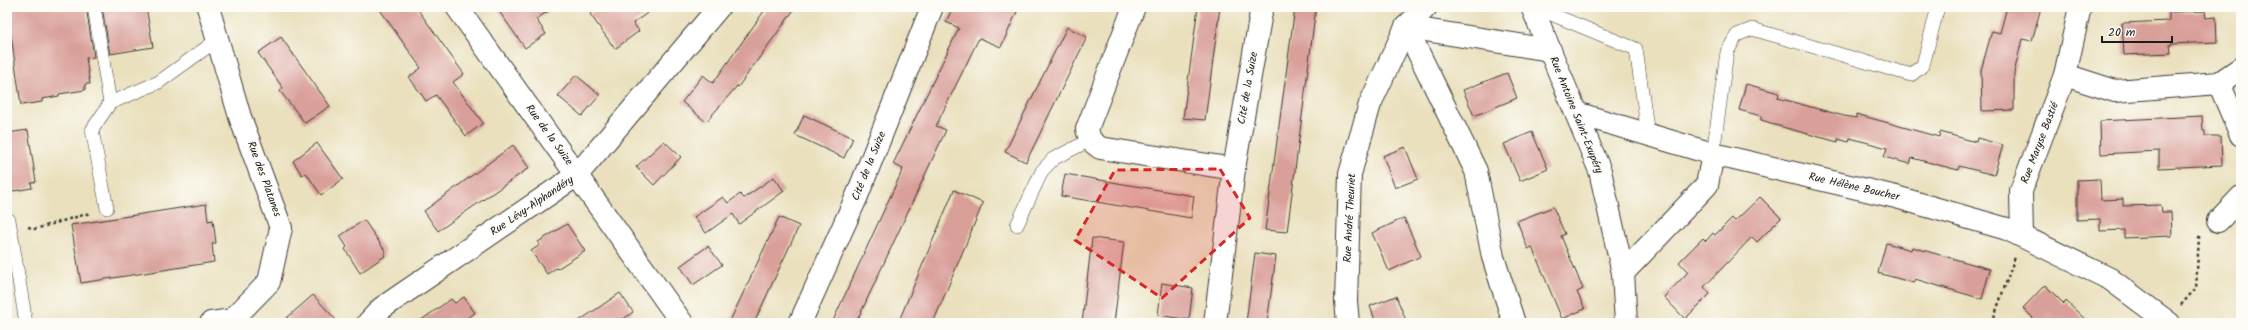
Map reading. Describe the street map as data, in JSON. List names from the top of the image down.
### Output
{
  "streets": {
    "street": [
      "Cité de la Suize",
      "Rue Antoine Saint-Exupéry",
      "Rue de la Suize",
      "Rue Maryse Bastié",
      "Rue des Platanes",
      "Rue Hélène Boucher",
      "Rue Lévy-Alphandéry",
      "Rue André Theuriet"
    ]
  },
  "crossings": [
    ["Rue de la Suize", "Rue Lévy-Alphandéry"],
    ["Rue Maryse Bastié", "Rue Hélène Boucher"]
  ],
  "scale_bar": "20 m"
}
